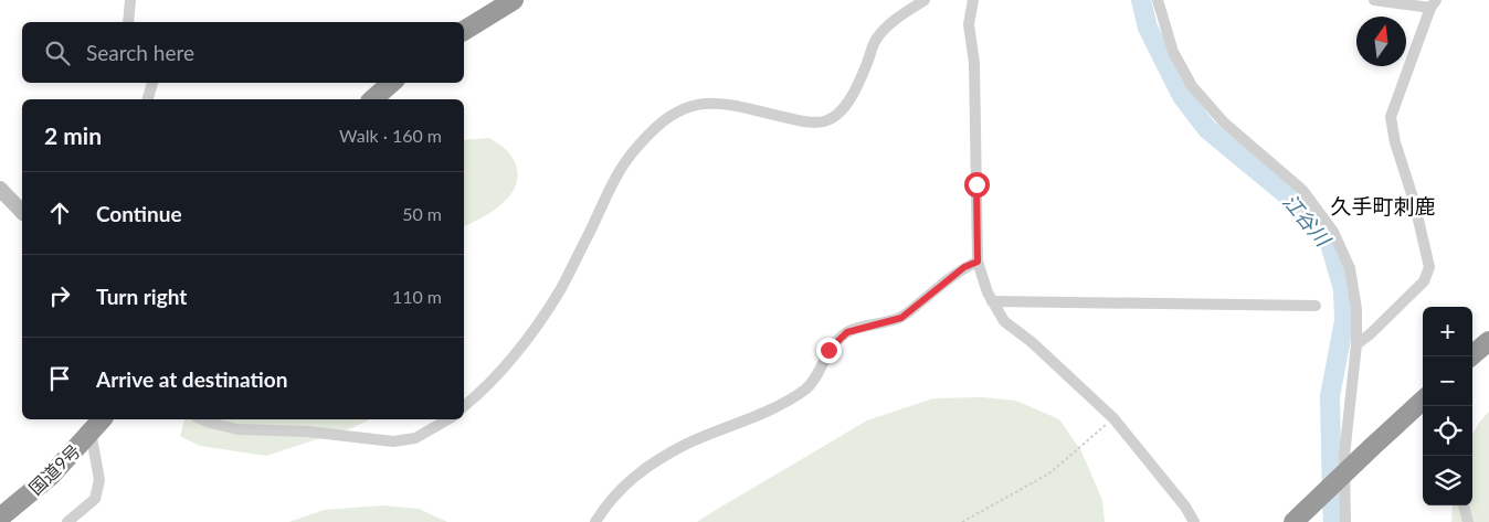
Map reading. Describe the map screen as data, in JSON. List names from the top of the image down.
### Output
{
  "streets": {
    "highway": ["国道9号"]
  },
  "districts": ["久手町刺鹿"],
  "water": ["江谷川"],
  "north": "top",
  "page": {
    "search": "Search here",
    "heading": ["2 min", "Walk · 160 m"],
    "list": [
      ["Continue", "50 m"],
      ["Turn right", "110 m"],
      "Arrive at destination"
    ],
    "map_buttons": ["+", "−"]
  }
}
